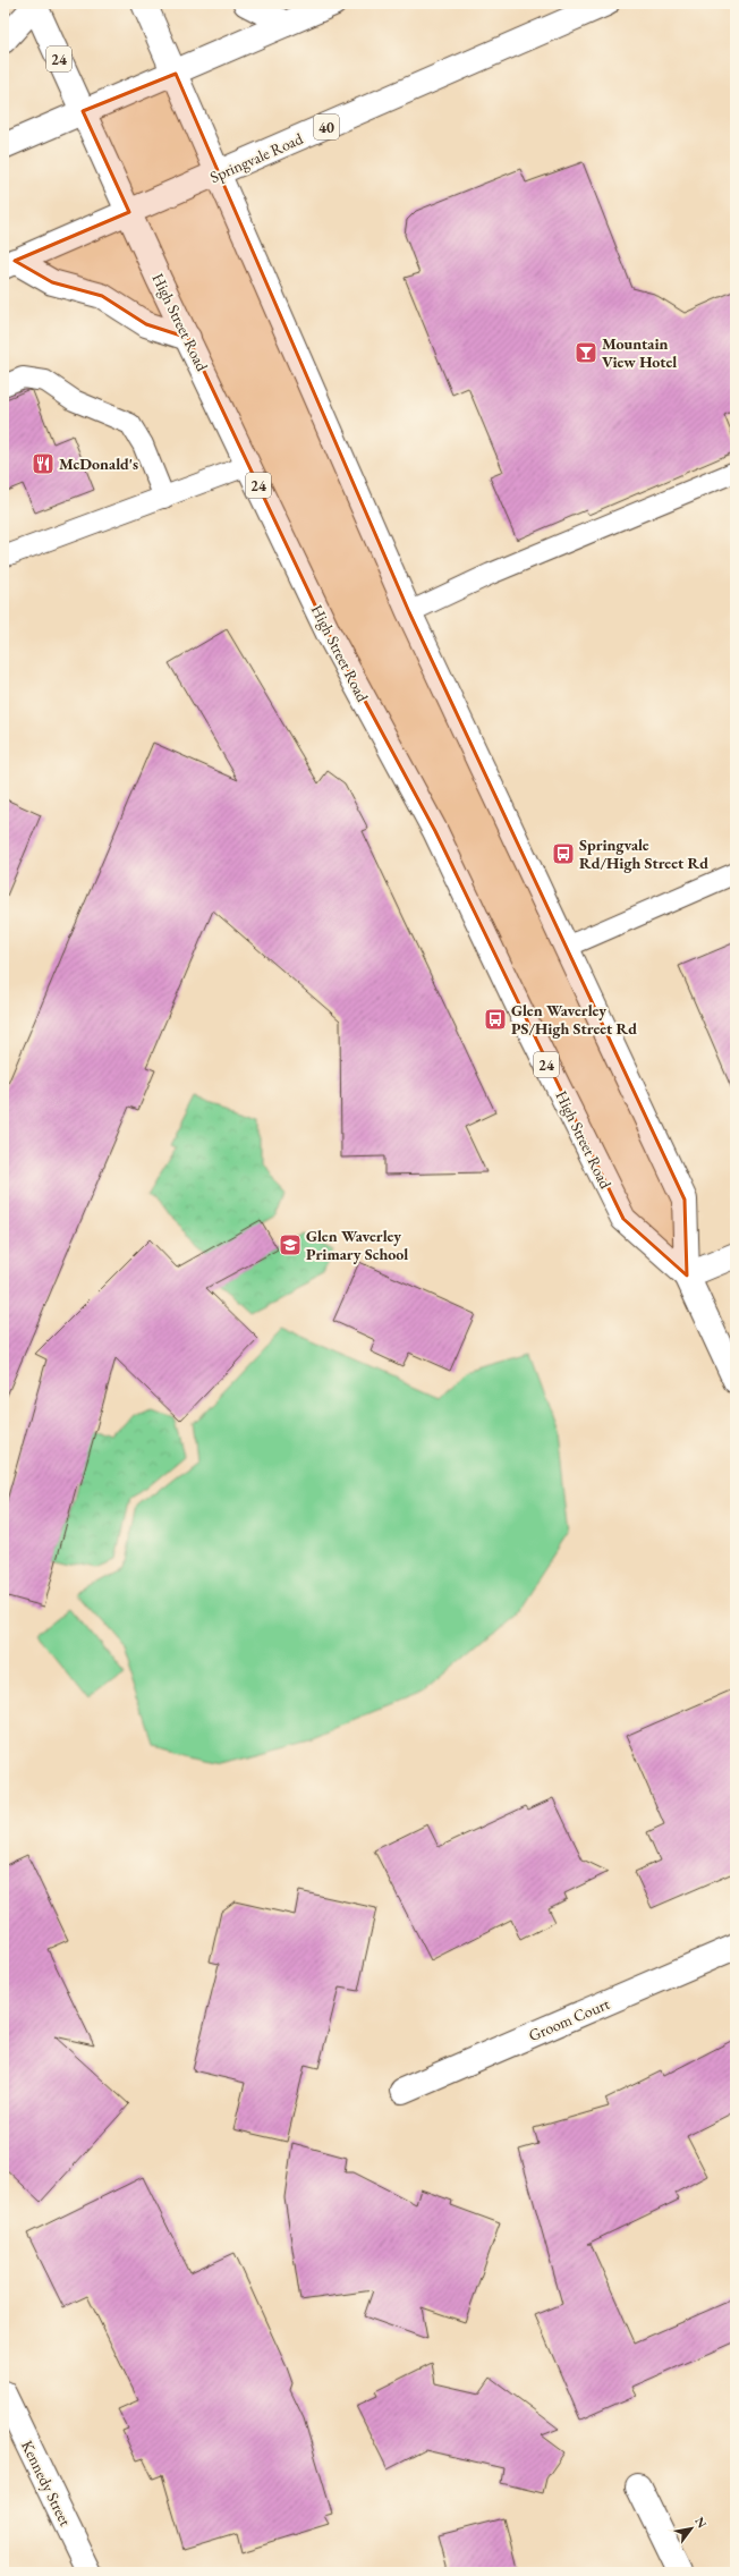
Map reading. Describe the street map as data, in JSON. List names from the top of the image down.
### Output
{
  "streets": {
    "main road": [
      "24",
      "40",
      "Springvale Road",
      "High Street Road",
      "Groom Court",
      "Kennedy Street"
    ]
  },
  "crossings": [
    ["Springvale Road", "High Street Road"]
  ],
  "places": {
    "bar": ["Mountain View Hotel"],
    "restaurant": ["McDonald's"],
    "bus stop": ["Springvale Rd/High Street Rd", "Glen Waverley PS/High Street Rd"],
    "school or university": ["Glen Waverley Primary School"]
  },
  "north": "top right"
}
